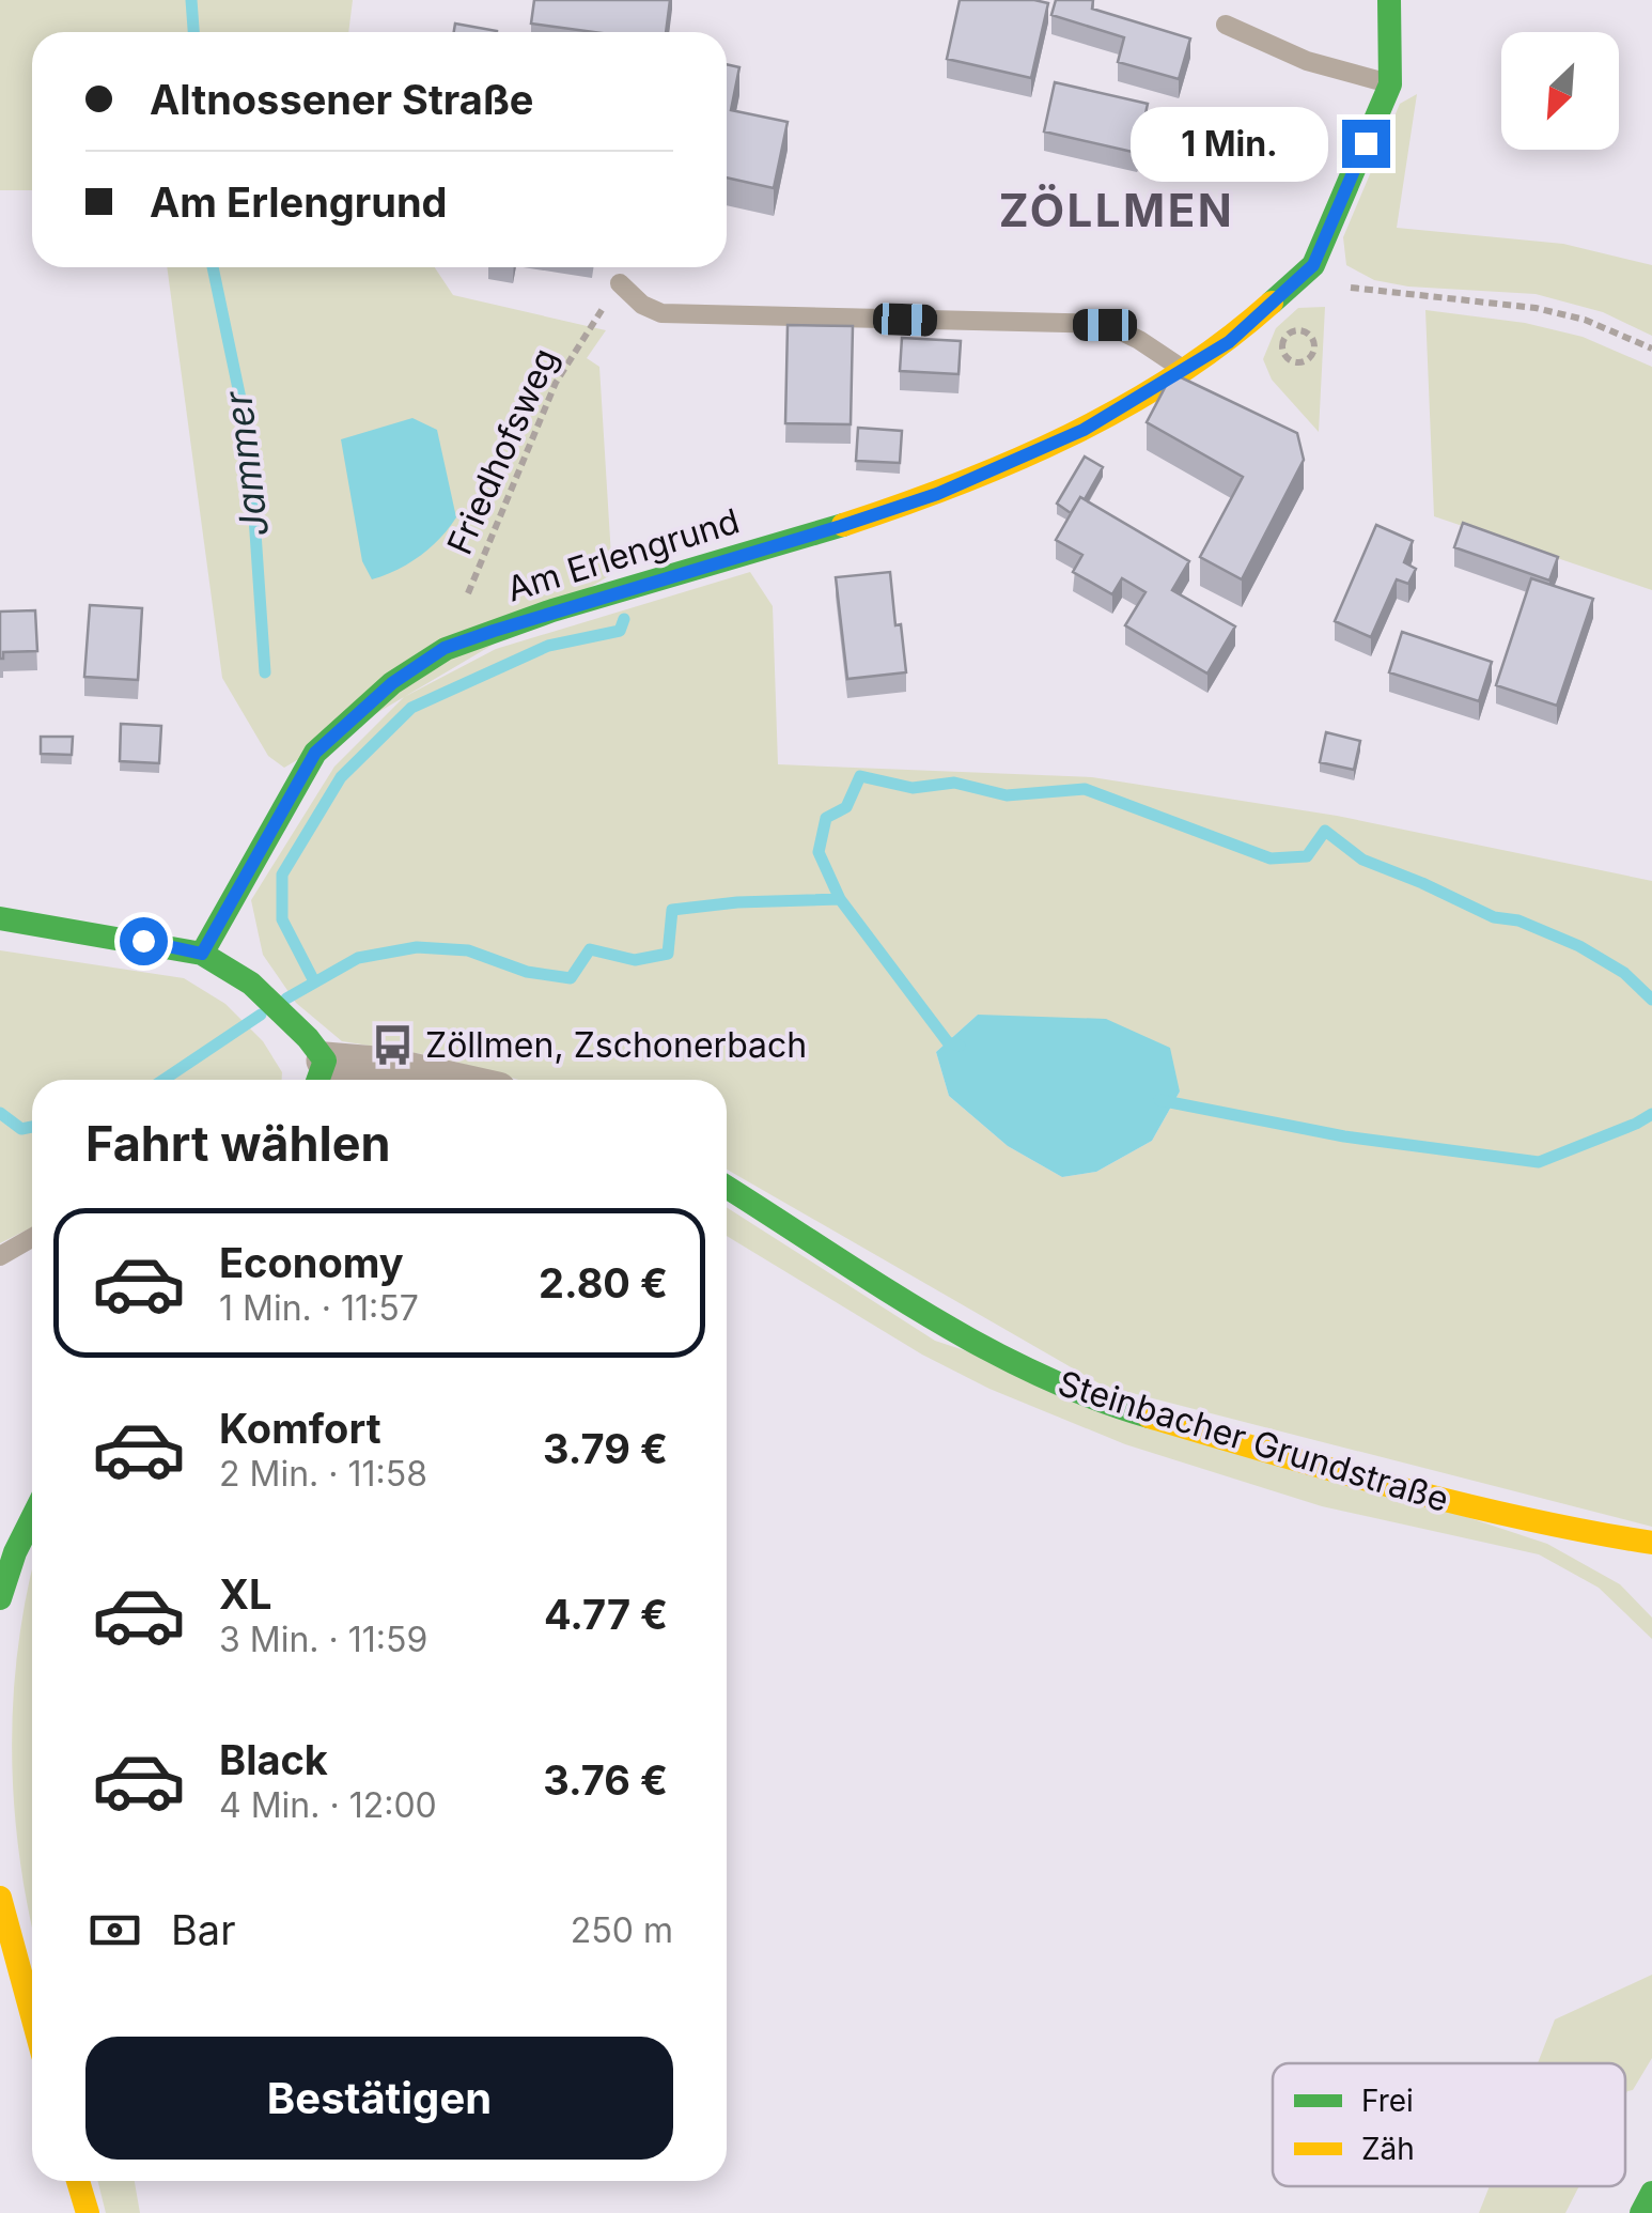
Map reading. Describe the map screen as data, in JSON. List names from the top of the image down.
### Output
{
  "streets": {
    "main road": ["Am Erlengrund", "Steinbacher Grundstraße"],
    "path": ["Friedhofsweg"]
  },
  "crossings": [
    ["Friedhofsweg", "Am Erlengrund"]
  ],
  "districts": ["ZÖLLMEN"],
  "water": ["Jammer"],
  "places": {
    "bus stop": ["Zöllmen, Zschonerbach"]
  },
  "legend": ["Frei", "Zäh"],
  "north": "bottom left",
  "page": {
    "banner": ["Altnossener Straße", "Am Erlengrund"],
    "bubble": "1 Min.",
    "heading": "Fahrt wählen",
    "list": [
      {
        "name": "Economy",
        "note": "1 Min. · 11:57",
        "value": "2.80 €"
      },
      {
        "name": "Komfort",
        "note": "2 Min. · 11:58",
        "value": "3.79 €"
      },
      {
        "name": "XL",
        "note": "3 Min. · 11:59",
        "value": "4.77 €"
      },
      {
        "name": "Black",
        "note": "4 Min. · 12:00",
        "value": "3.76 €"
      }
    ],
    "pay": ["Bar", "250 m"],
    "buttons": "Bestätigen"
  }
}
